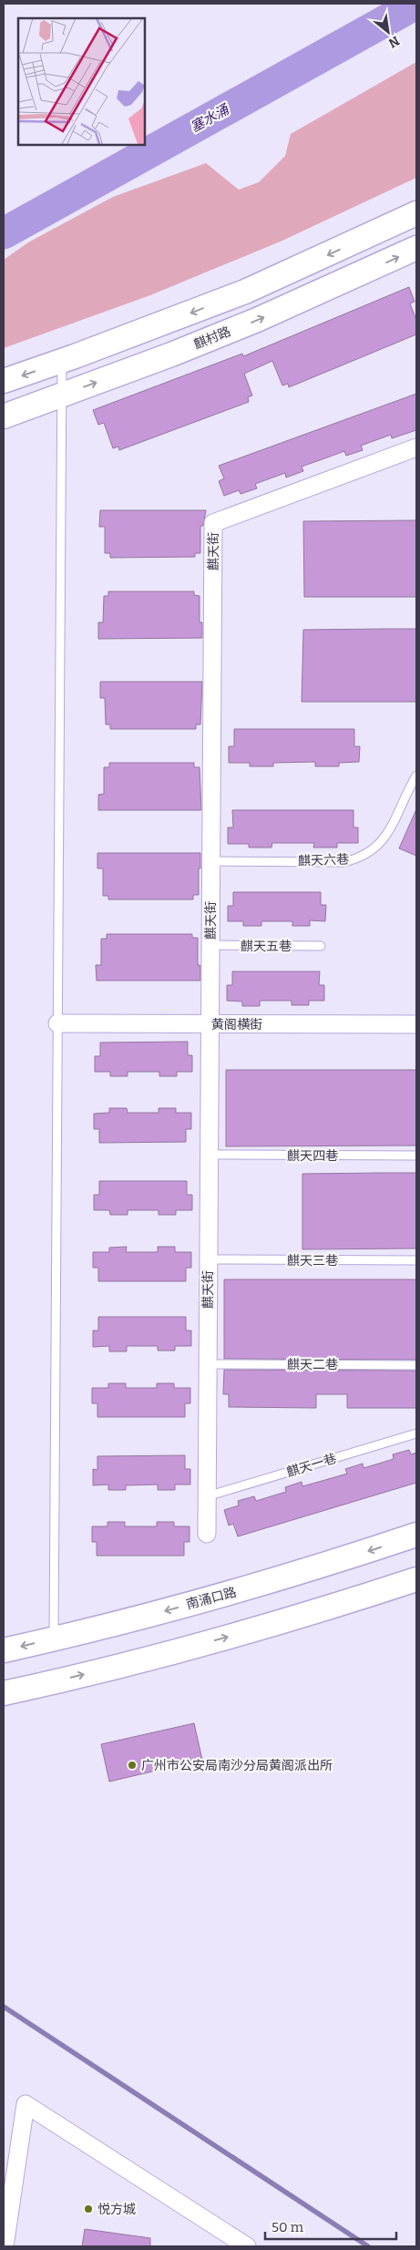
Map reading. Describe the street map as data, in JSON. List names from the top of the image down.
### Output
{
  "streets": {
    "street": [
      "麒村路",
      "麒天街",
      "黄阁横街",
      "南涌口路"
    ],
    "lane": [
      "麒天六巷",
      "麒天五巷",
      "麒天四巷",
      "麒天三巷",
      "麒天二巷",
      "麒天一巷"
    ]
  },
  "crossings": [
    ["麒天街", "麒天六巷"],
    ["麒天街", "麒天五巷"],
    ["麒天街", "黄阁横街"],
    ["麒天街", "麒天四巷"],
    ["麒天街", "麒天三巷"],
    ["麒天街", "麒天二巷"],
    ["麒天街", "麒天一巷"]
  ],
  "water": ["塞水涌"],
  "places": ["广州市公安局南沙分局黄阁派出所", "悦方城"],
  "scale_bar": "50 m",
  "north": "bottom right"
}
